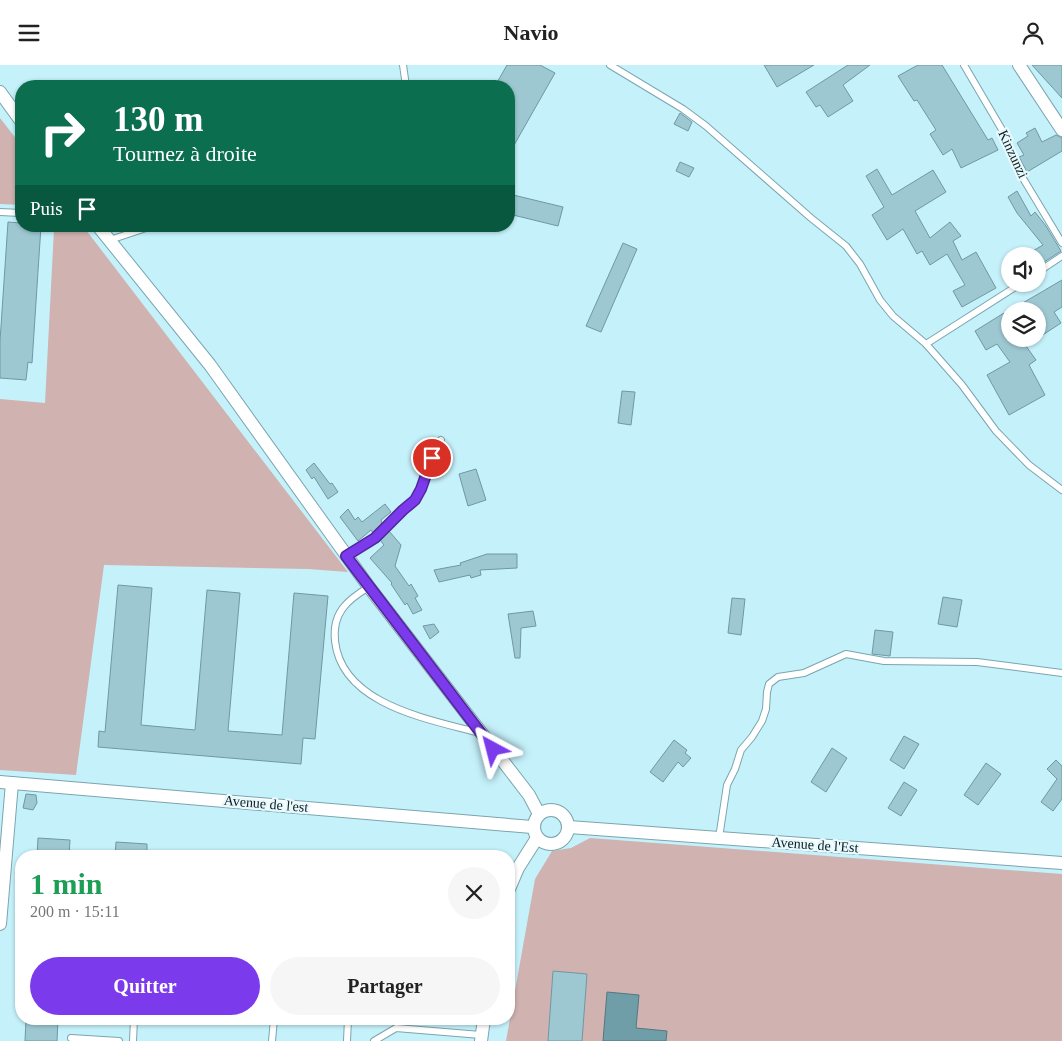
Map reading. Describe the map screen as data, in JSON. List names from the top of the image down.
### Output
{
  "streets": {
    "street": ["Avenue de l'est", "Avenue de l'Est"],
    "lane": ["Kinzunzi"]
  },
  "crossings": [
    ["Avenue de l'est", "Avenue de l'Est"]
  ],
  "page": {
    "header": "Navio",
    "turn": ["130 m", "Tournez à droite"],
    "then": "Puis",
    "heading": ["1 min", "200 m · 15:11"],
    "buttons": ["Quitter", "Partager"]
  }
}
